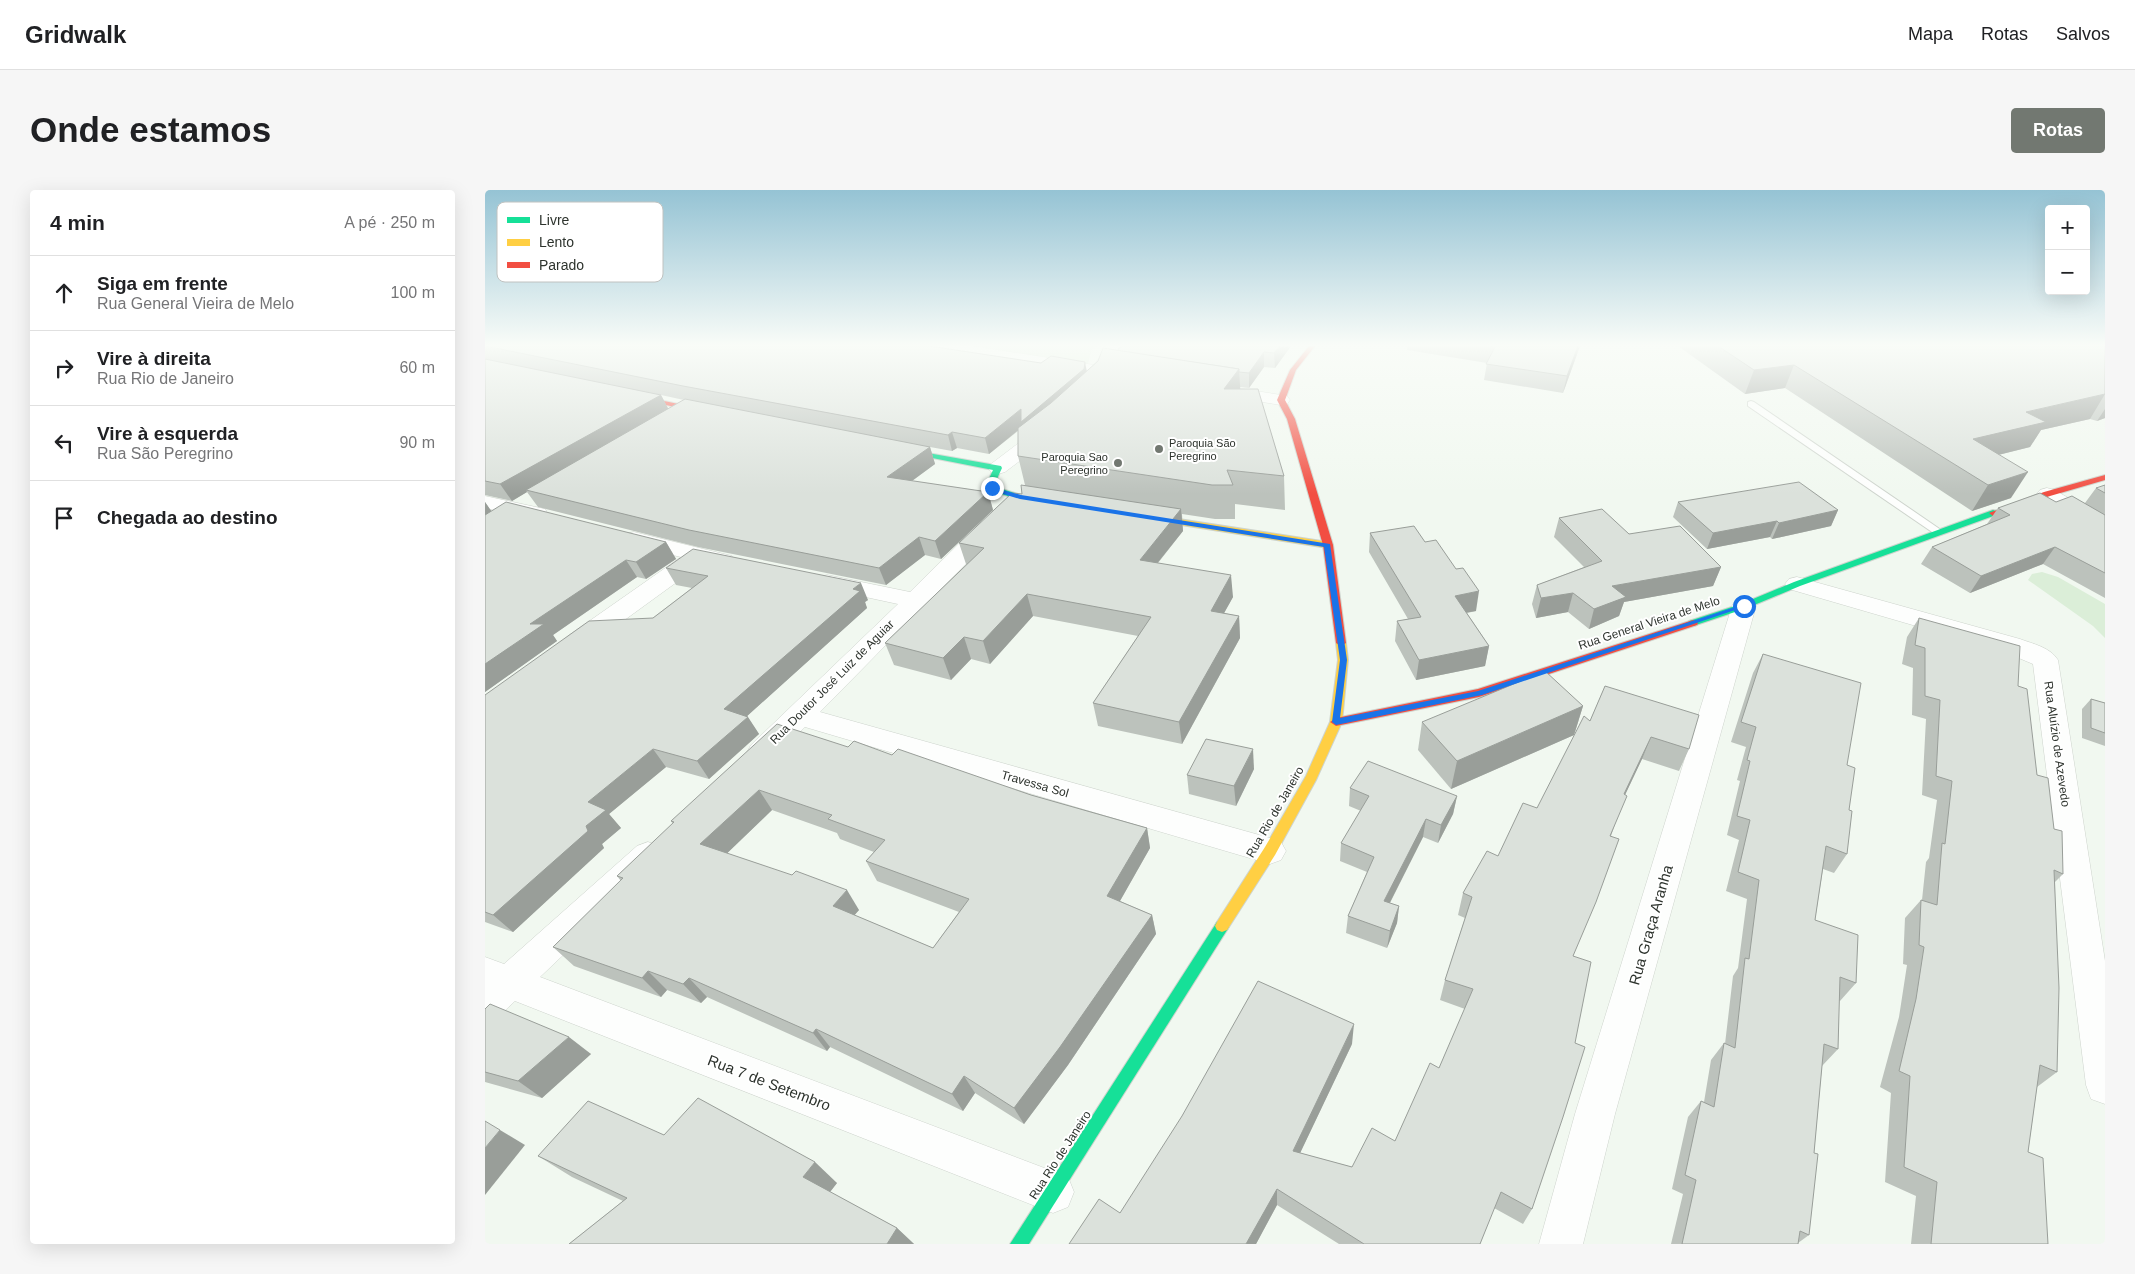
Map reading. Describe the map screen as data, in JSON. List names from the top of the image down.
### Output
{
  "streets": {
    "street": [
      "Rua General Vieira de Melo",
      "Rua Doutor José Luiz de Aguiar",
      "Rua Aluízio de Azevedo",
      "Travessa Sol",
      "Rua Rio de Janeiro",
      "Rua Graça Aranha",
      "Rua 7 de Setembro"
    ]
  },
  "crossings": [
    ["Rua General Vieira de Melo", "Rua Aluízio de Azevedo"],
    ["Rua General Vieira de Melo", "Rua Rio de Janeiro"],
    ["Rua General Vieira de Melo", "Rua Graça Aranha"],
    ["Rua Doutor José Luiz de Aguiar", "Travessa Sol"],
    ["Travessa Sol", "Rua Rio de Janeiro"],
    ["Rua Rio de Janeiro", "Rua 7 de Setembro"]
  ],
  "places": ["Paroquia São Peregrino", "Paroquia Sao Peregrino"],
  "legend": ["Livre", "Lento", "Parado"],
  "page": {
    "header": "Gridwalk",
    "nav": ["Mapa", "Rotas", "Salvos"],
    "buttons": "Rotas",
    "title": "Onde estamos",
    "heading": ["4 min", "A pé · 250 m"],
    "map_buttons": ["+", "−"],
    "list": [
      ["Siga em frente", "Rua General Vieira de Melo", "100 m"],
      ["Vire à direita", "Rua Rio de Janeiro", "60 m"],
      ["Vire à esquerda", "Rua São Peregrino", "90 m"],
      "Chegada ao destino"
    ]
  }
}
